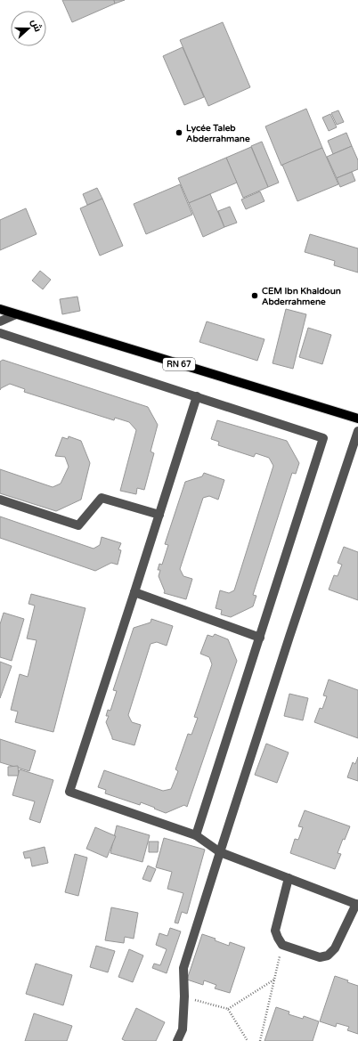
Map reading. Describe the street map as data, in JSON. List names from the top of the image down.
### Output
{
  "streets": {
    "main road": ["RN 67"]
  },
  "places": ["Lycée Taleb Abderrahmane", "CEM Ibn Khaldoun Abderrahmene"],
  "north": "right"
}
